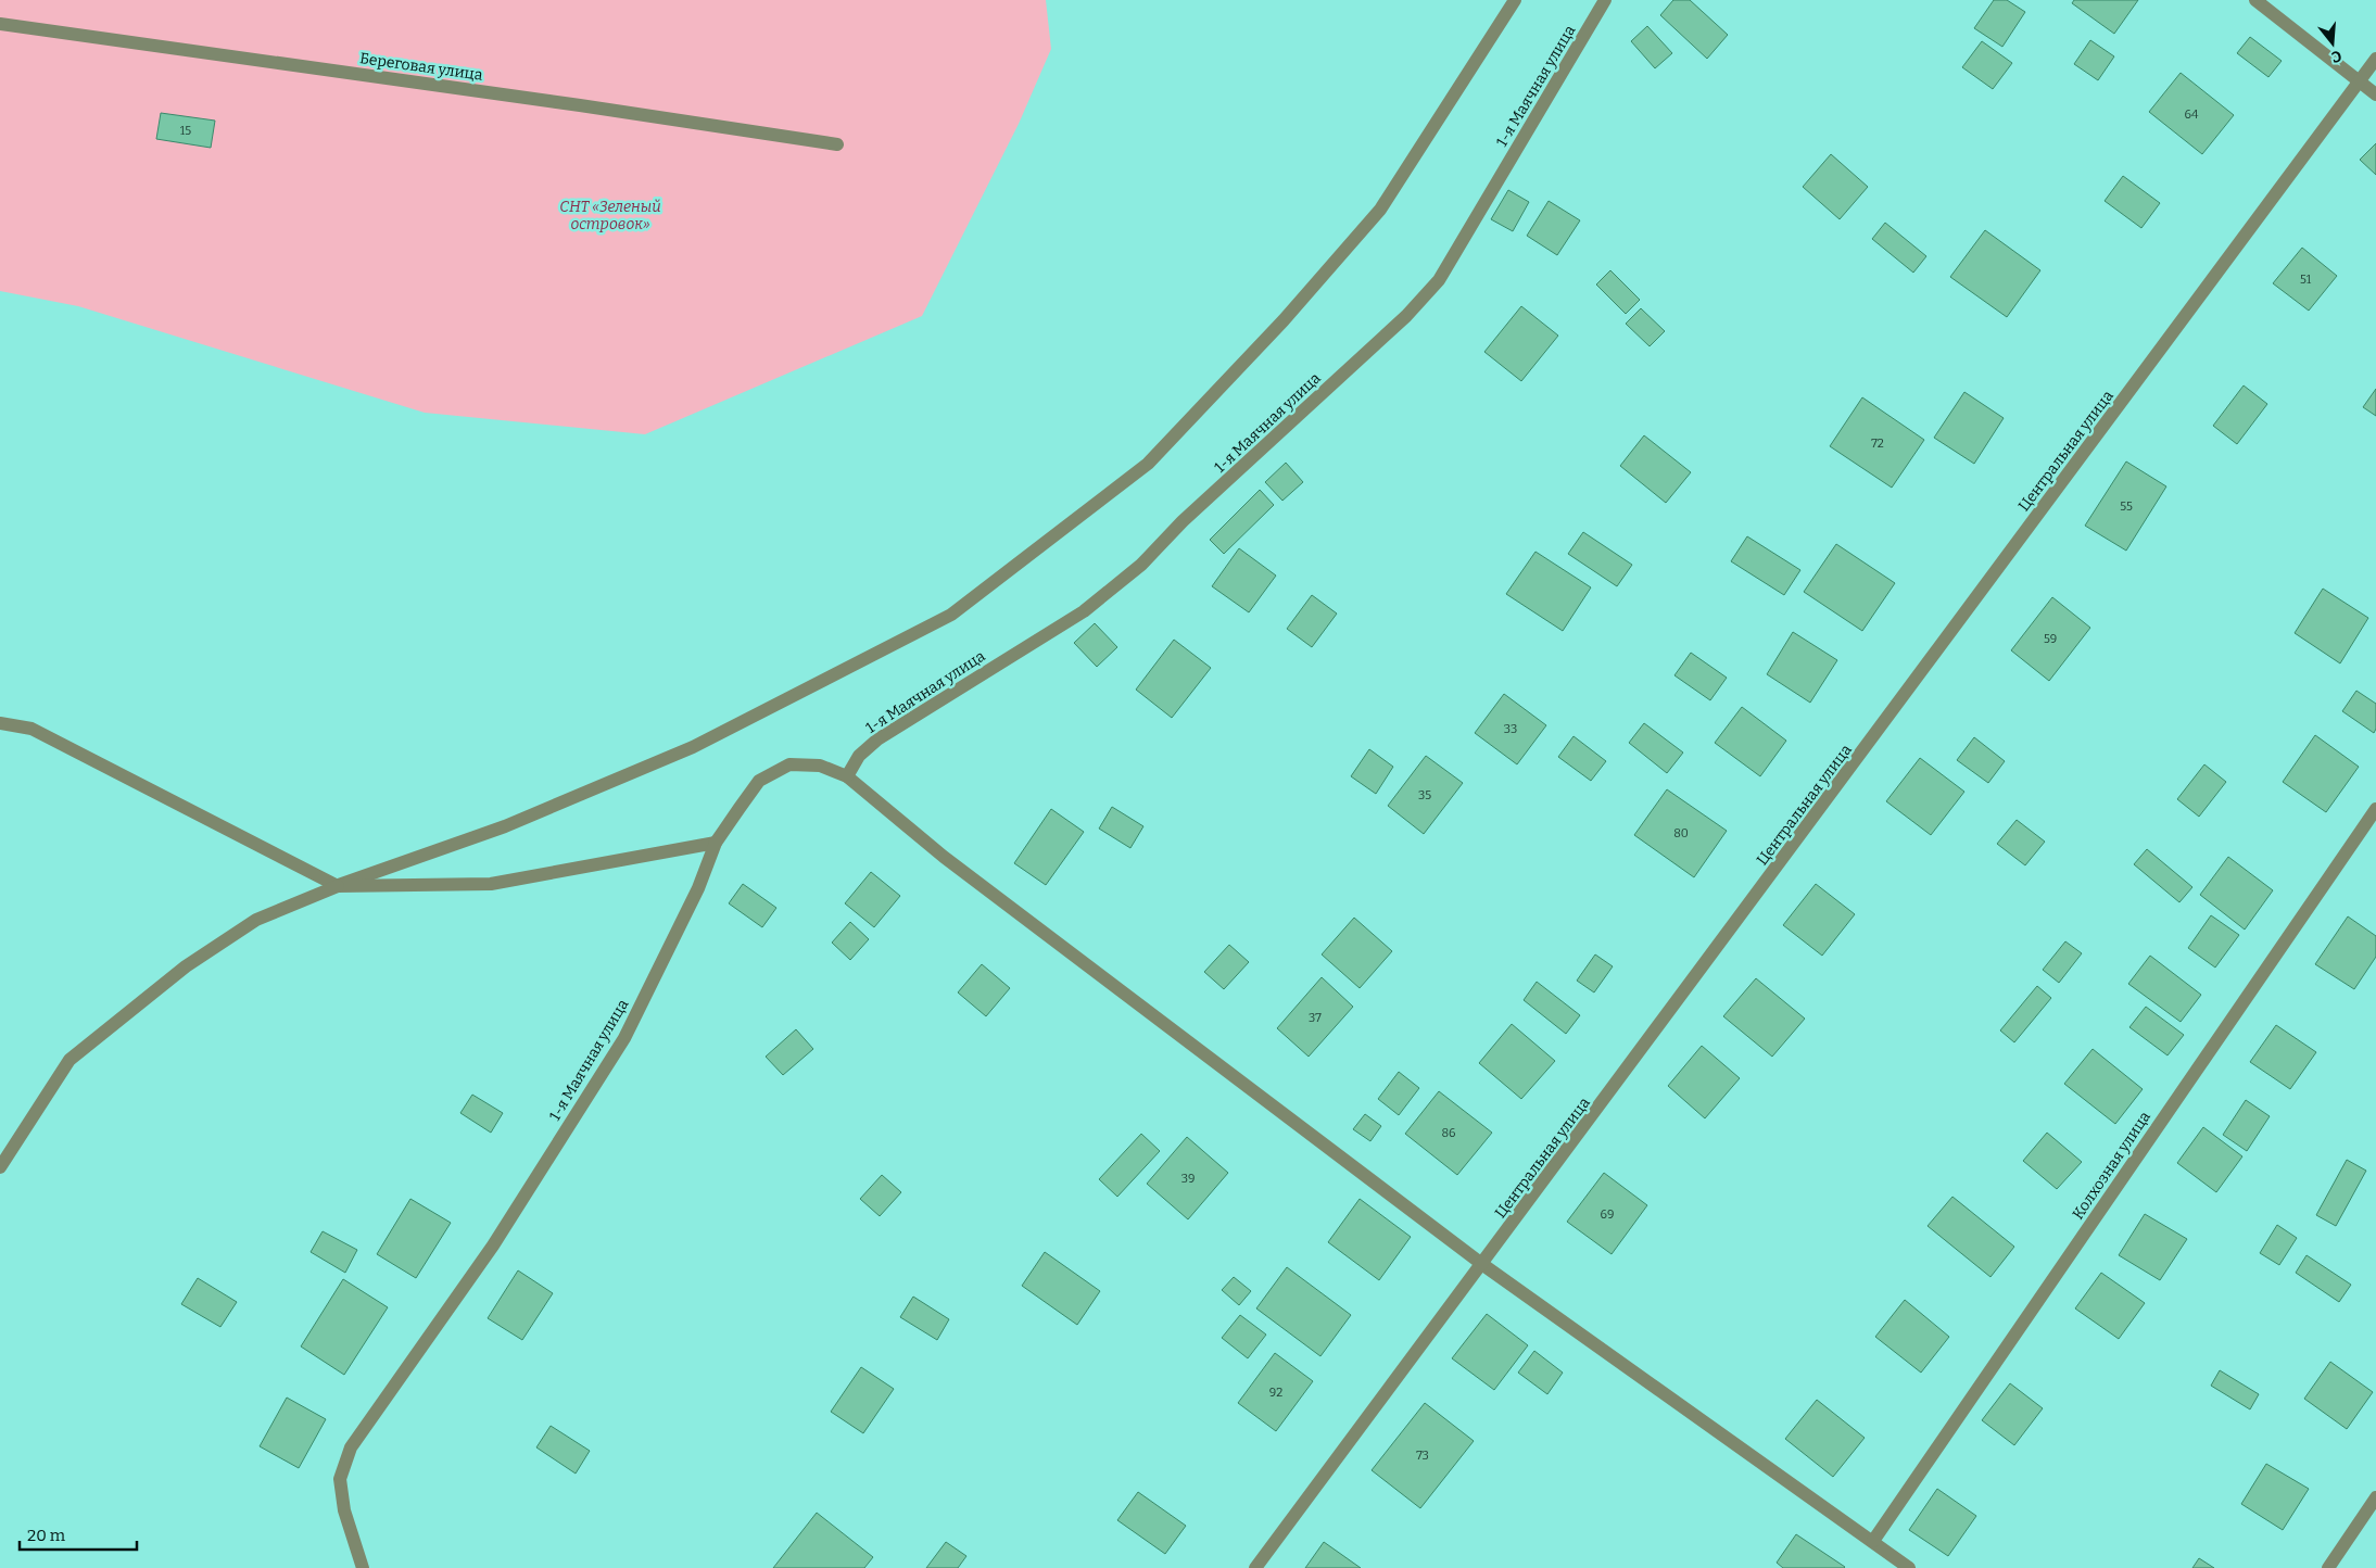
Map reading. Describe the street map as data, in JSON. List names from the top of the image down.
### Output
{
  "streets": {
    "street": [
      "Береговая улица",
      "1-я Маячная улица",
      "Центральная улица",
      "Колхозная улица"
    ]
  },
  "parks": ["СНТ «Зеленый островок»"],
  "house_numbers": [
    "64",
    "15",
    "51",
    "72",
    "55",
    "59",
    "33",
    "35",
    "80",
    "37",
    "86",
    "39",
    "69",
    "92",
    "73"
  ],
  "scale_bar": "20 m",
  "north": "bottom"
}
